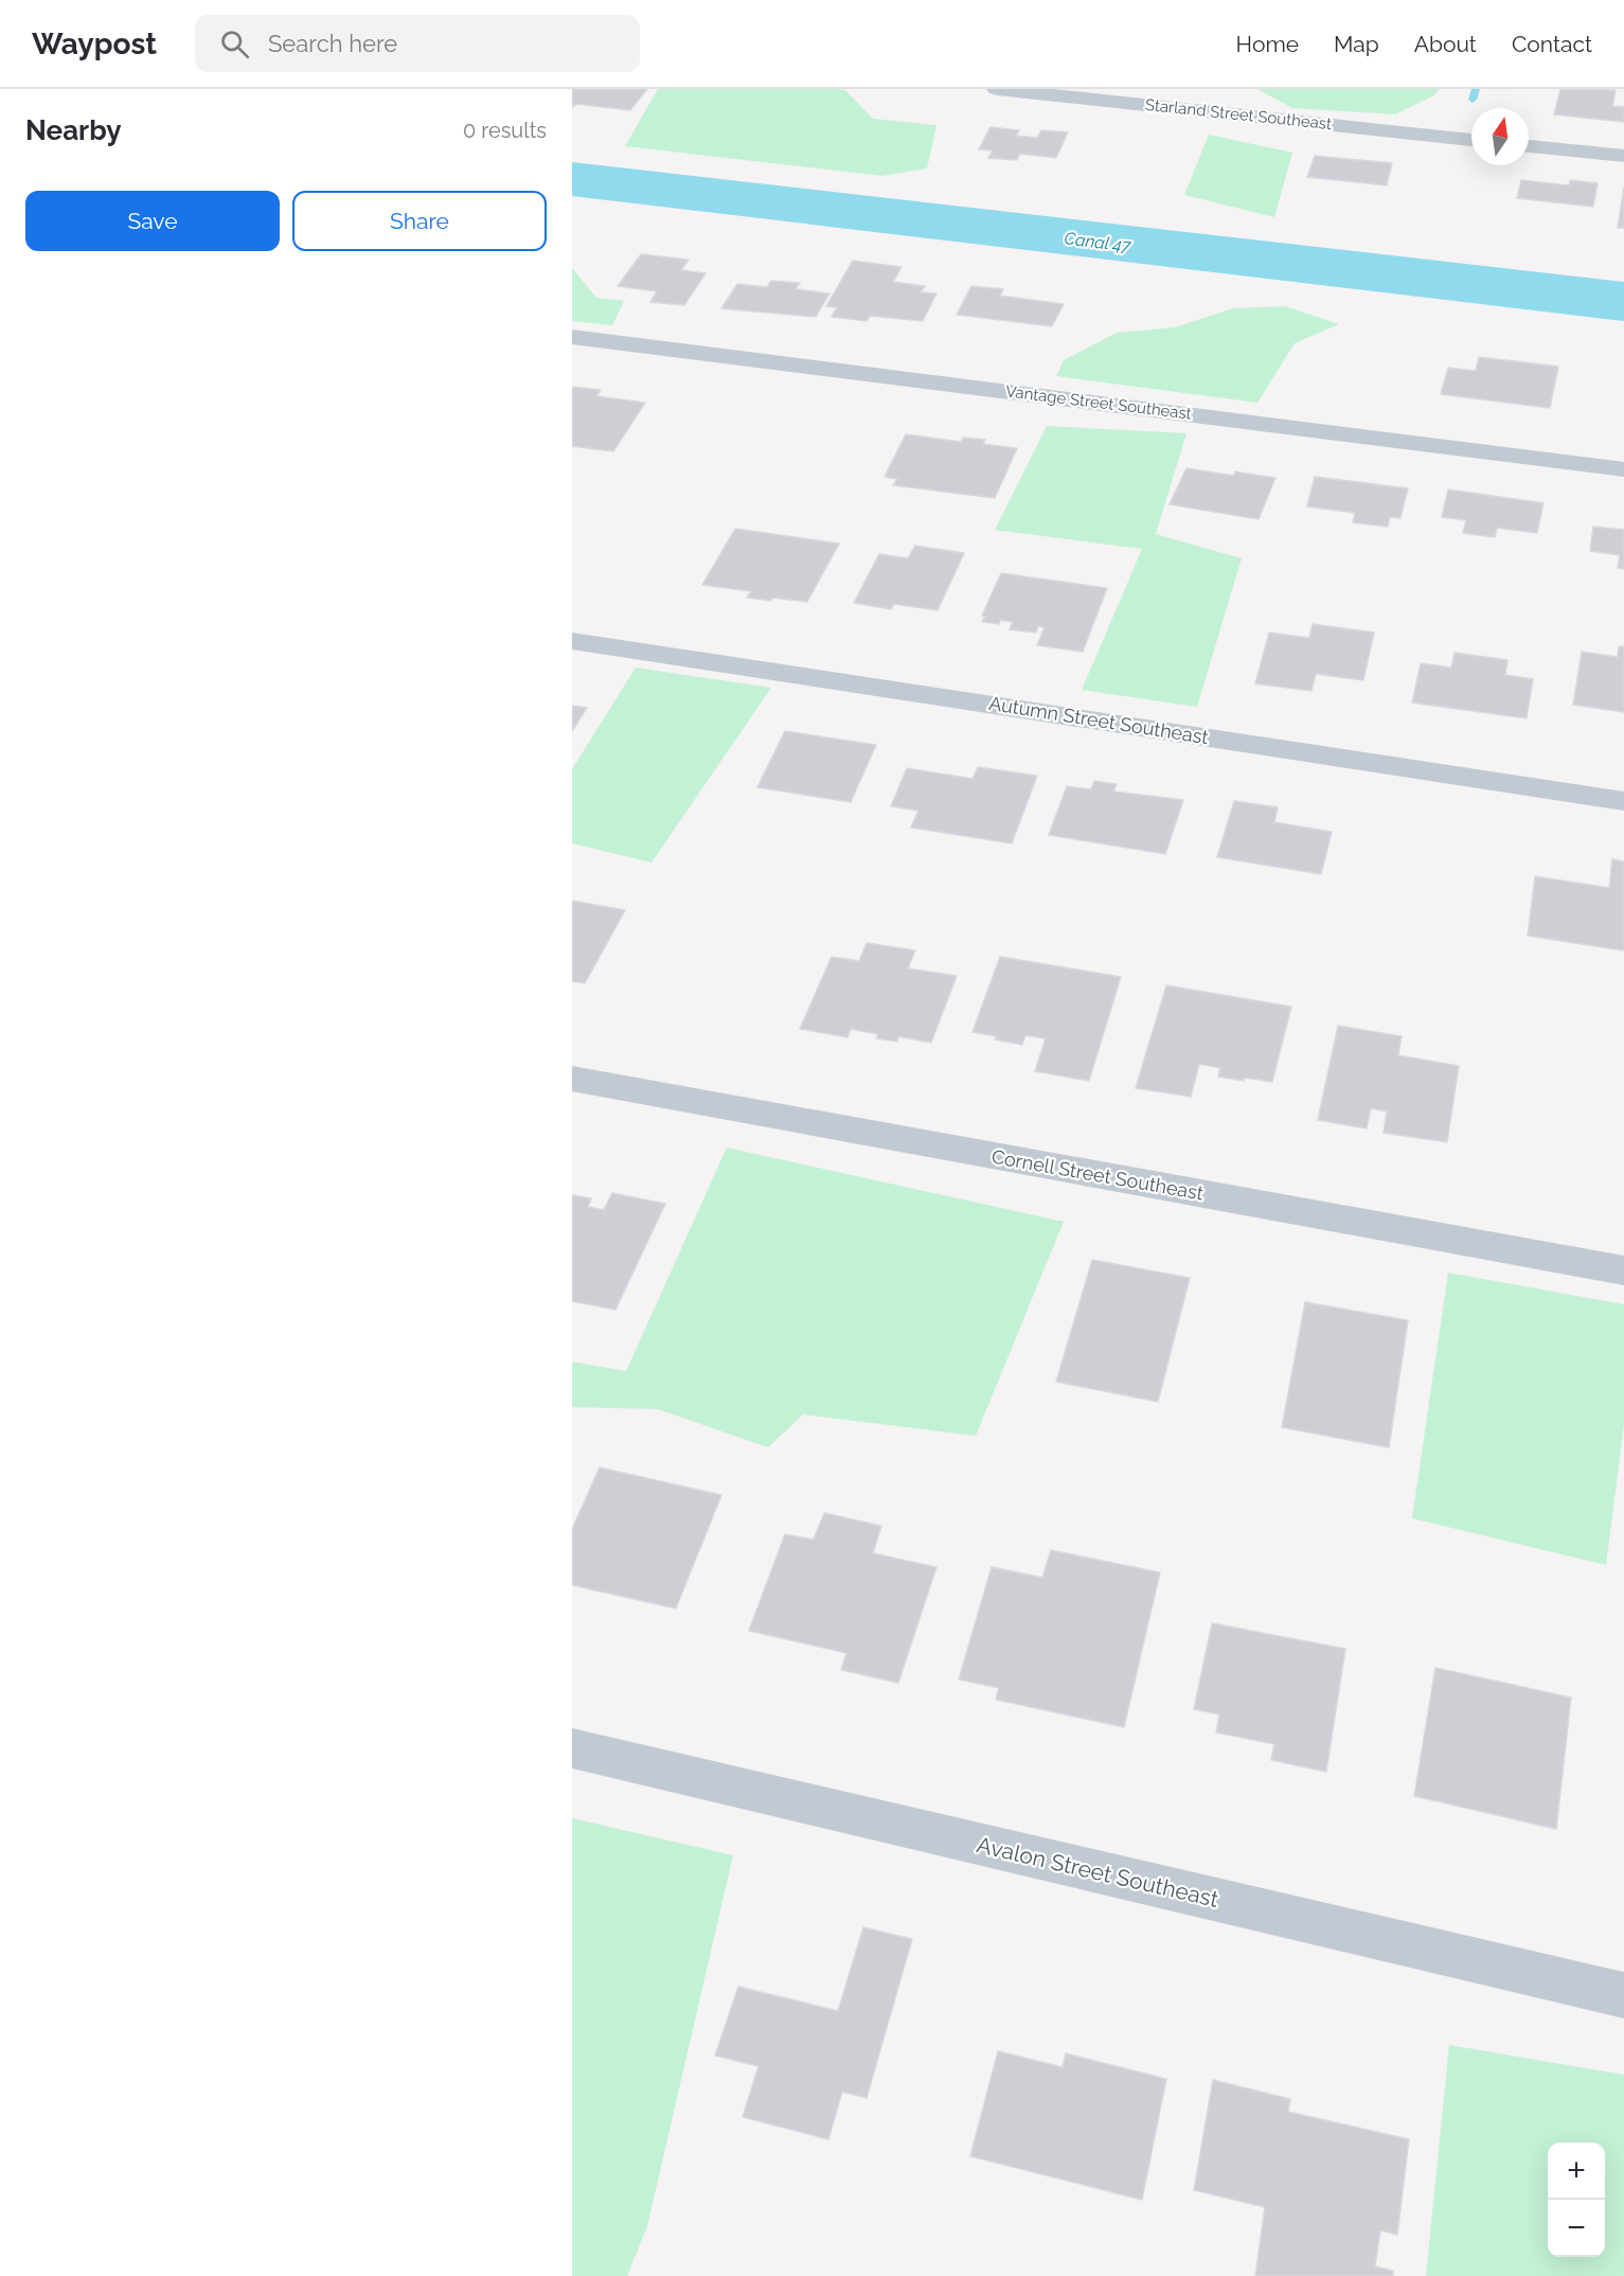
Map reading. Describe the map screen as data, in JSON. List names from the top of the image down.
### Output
{
  "streets": {
    "street": [
      "Starland Street Southeast",
      "Vantage Street Southeast",
      "Autumn Street Southeast",
      "Cornell Street Southeast",
      "Avalon Street Southeast"
    ]
  },
  "water": ["Canal 47"],
  "north": "top",
  "page": {
    "header": "Waypost",
    "search": "Search here",
    "nav": [
      "Home",
      "Map",
      "About",
      "Contact"
    ],
    "heading": ["Nearby", "0 results"],
    "buttons": ["Save", "Share"],
    "map_buttons": ["+", "−"]
  }
}
